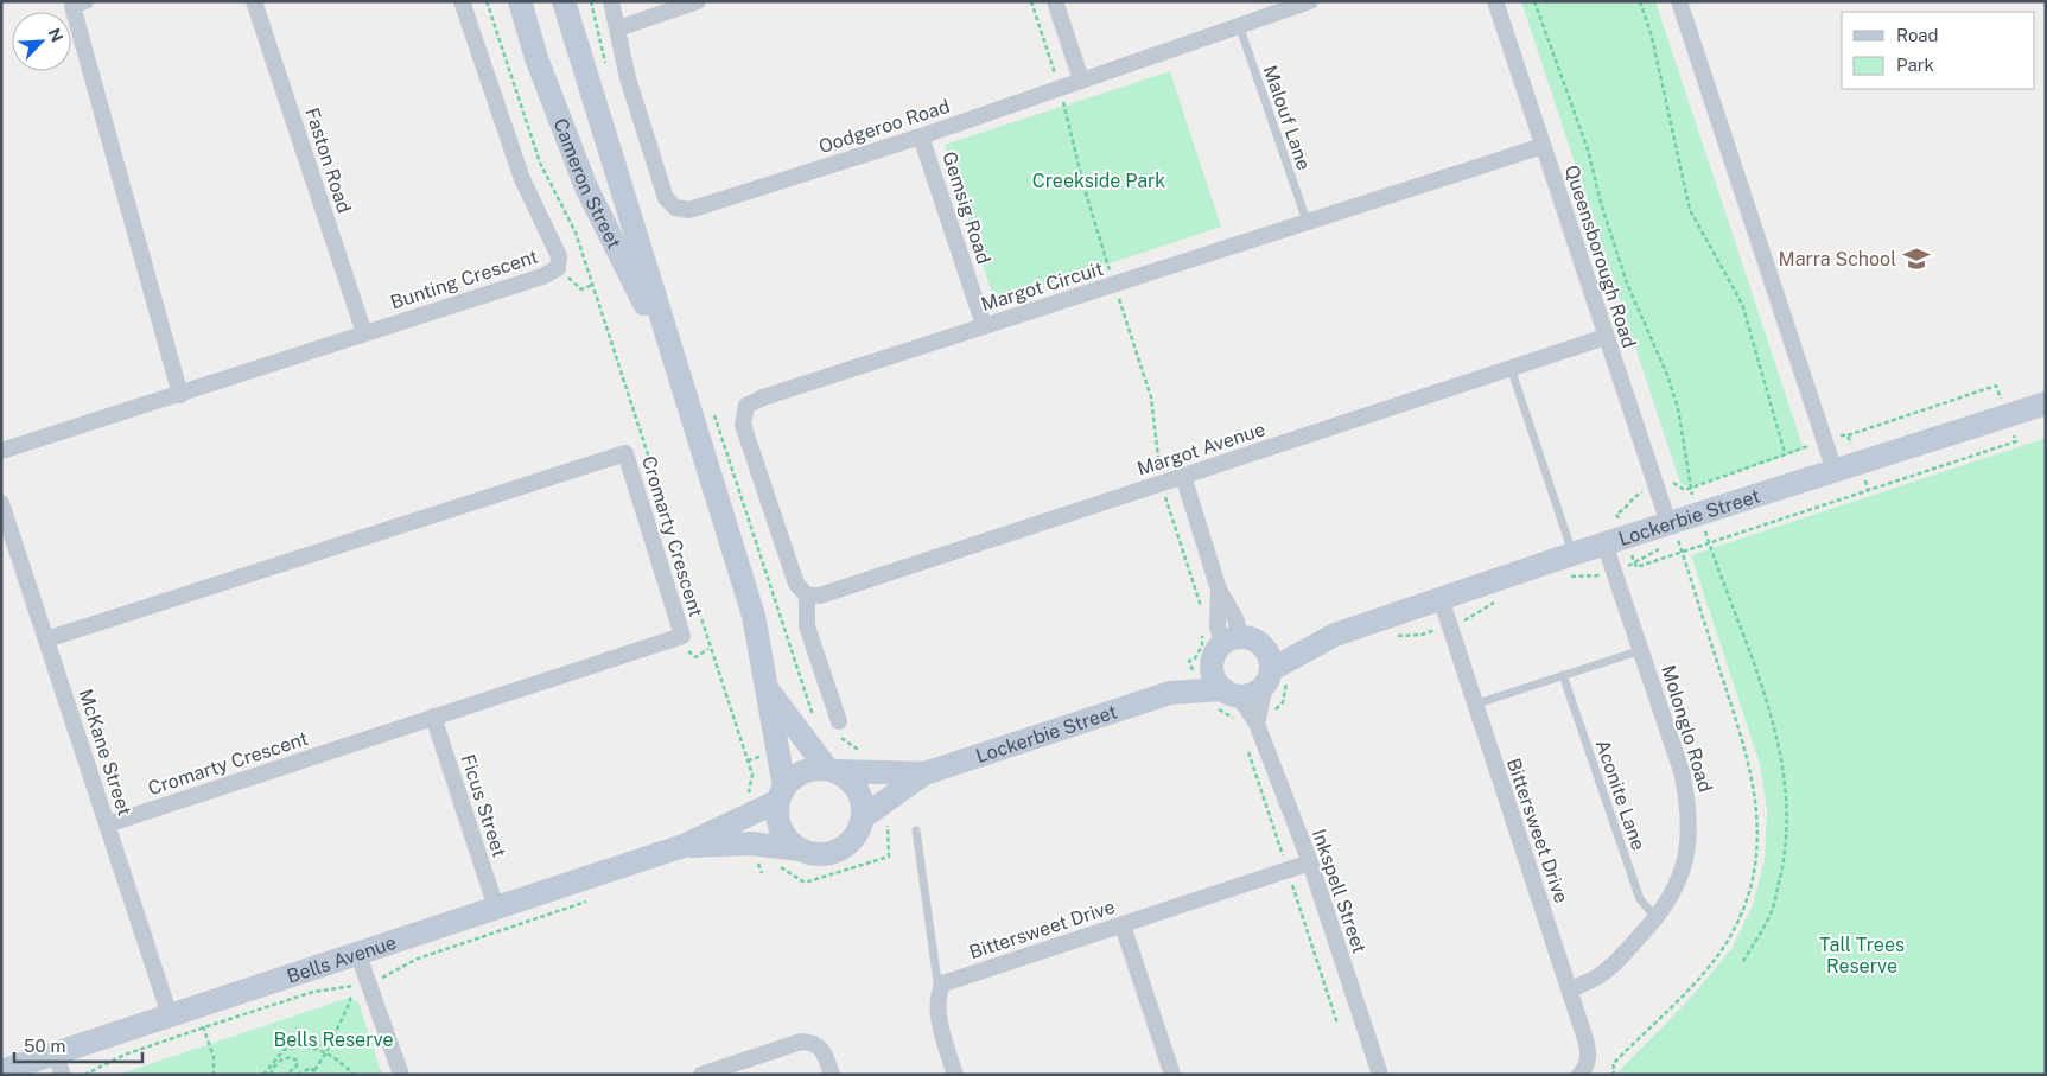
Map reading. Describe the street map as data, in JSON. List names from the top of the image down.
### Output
{
  "streets": {
    "street": [
      "Oodgeroo Road",
      "Faston Road",
      "Cameron Street",
      "Gemsig Road",
      "Queensborough Road",
      "Bunting Crescent",
      "Margot Circuit",
      "Margot Avenue",
      "Lockerbie Street",
      "Cromarty Crescent",
      "Molonglo Road",
      "McKane Street",
      "Ficus Street",
      "Bittersweet Drive",
      "Inkspell Street",
      "Bells Avenue"
    ],
    "lane": ["Malouf Lane", "Aconite Lane"]
  },
  "crossings": [
    ["Malouf Lane", "Oodgeroo Road"],
    ["Malouf Lane", "Margot Circuit"],
    ["Oodgeroo Road", "Gemsig Road"],
    ["Faston Road", "Bunting Crescent"],
    ["Gemsig Road", "Margot Circuit"],
    ["Queensborough Road", "Margot Circuit"],
    ["Queensborough Road", "Margot Avenue"],
    ["Queensborough Road", "Lockerbie Street"],
    ["Margot Circuit", "Margot Avenue"],
    ["Lockerbie Street", "Molonglo Road"],
    ["Lockerbie Street", "Bittersweet Drive"],
    ["Cromarty Crescent", "McKane Street"],
    ["Cromarty Crescent", "Ficus Street"],
    ["Molonglo Road", "Aconite Lane"],
    ["Molonglo Road", "Bittersweet Drive"],
    ["McKane Street", "Bells Avenue"],
    ["Ficus Street", "Bells Avenue"],
    ["Bittersweet Drive", "Inkspell Street"]
  ],
  "parks": ["Creekside Park", "Tall Trees Reserve", "Bells Reserve"],
  "places": {
    "school or university": ["Marra School"]
  },
  "legend": ["Road", "Park"],
  "scale_bar": "50 m",
  "north": "top right"
}
